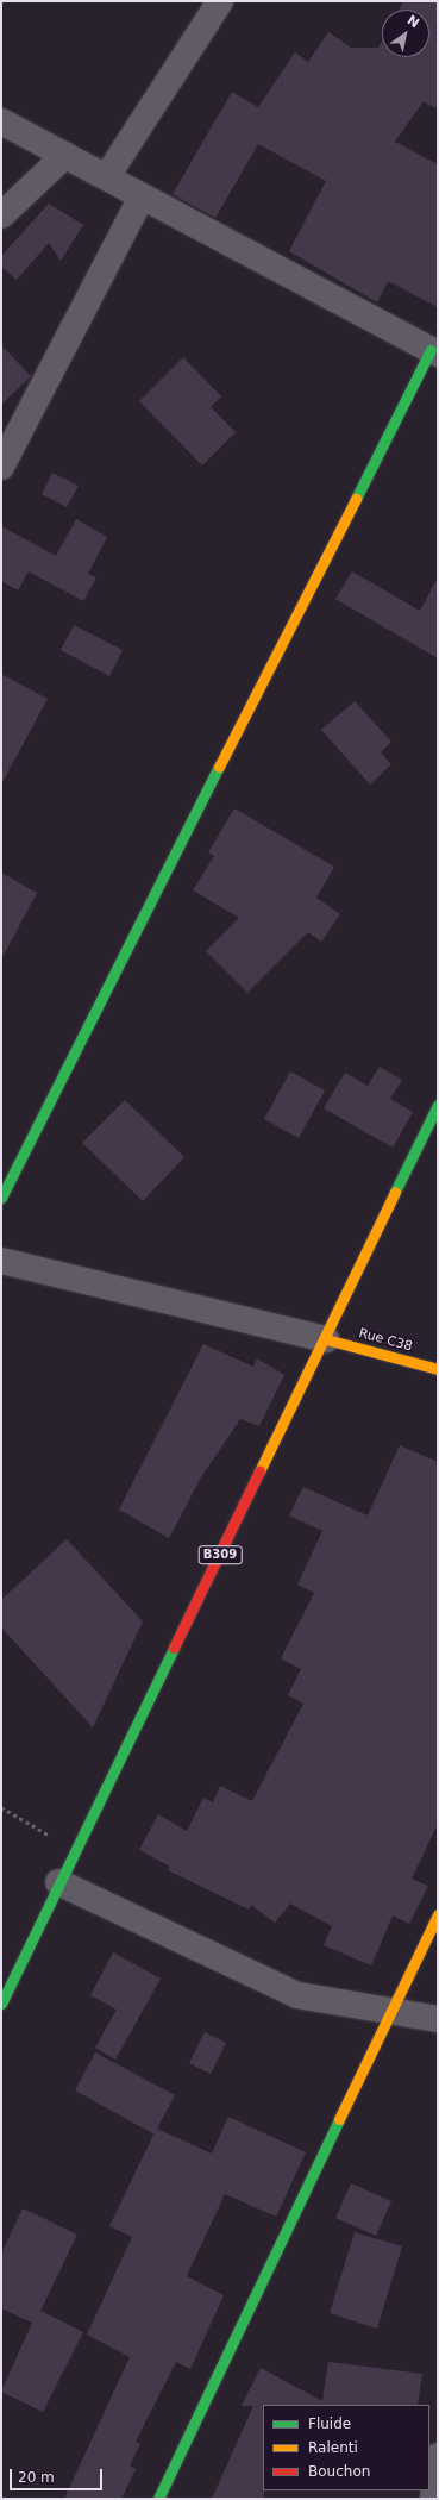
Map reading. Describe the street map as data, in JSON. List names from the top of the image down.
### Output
{
  "streets": {
    "street": ["Rue C38", "B309"]
  },
  "crossings": [
    ["Rue C38", "B309"]
  ],
  "legend": ["Fluide", "Ralenti", "Bouchon"],
  "scale_bar": "20 m",
  "north": "top right"
}
